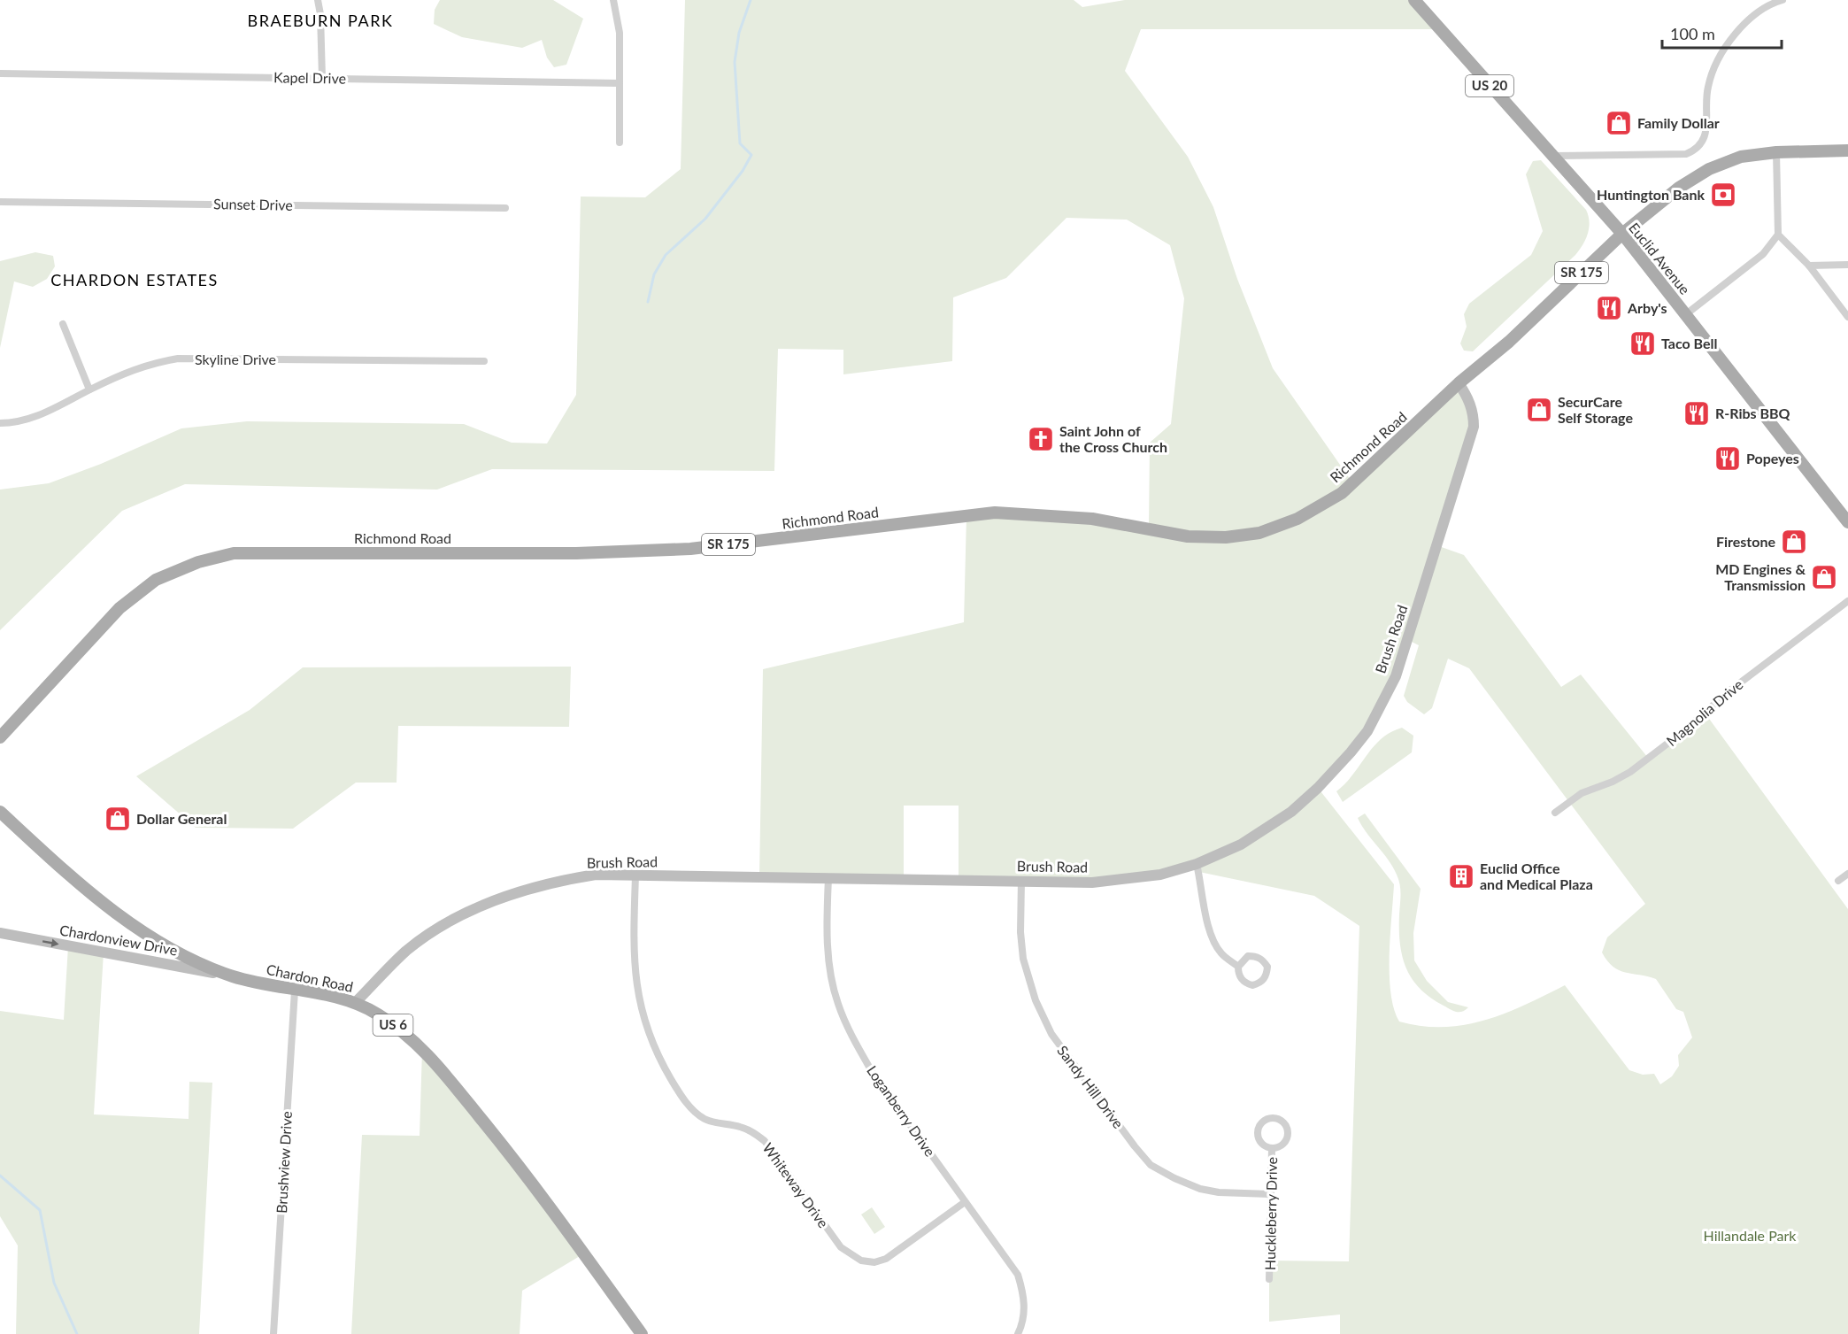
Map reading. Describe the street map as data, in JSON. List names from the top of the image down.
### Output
{
  "streets": {
    "main road": [
      "US 20",
      "Euclid Avenue",
      "SR 175",
      "Richmond Road",
      "Chardon Road",
      "US 6"
    ],
    "street": [
      "Kapel Drive",
      "Sunset Drive",
      "Skyline Drive",
      "Brush Road",
      "Magnolia Drive",
      "Chardonview Drive",
      "Sandy Hill Drive",
      "Loganberry Drive",
      "Brushview Drive",
      "Whiteway Drive",
      "Huckleberry Drive"
    ]
  },
  "crossings": [
    ["Euclid Avenue", "SR 175"],
    ["Euclid Avenue", "Richmond Road"],
    ["SR 175", "Richmond Road"],
    ["Richmond Road", "Brush Road"],
    ["Brush Road", "Chardon Road"],
    ["Brush Road", "Sandy Hill Drive"],
    ["Brush Road", "Loganberry Drive"],
    ["Brush Road", "Whiteway Drive"],
    ["Chardonview Drive", "Chardon Road"],
    ["Chardon Road", "Brushview Drive"],
    ["Sandy Hill Drive", "Huckleberry Drive"],
    ["Loganberry Drive", "Whiteway Drive"]
  ],
  "one_way": ["Chardonview Drive"],
  "districts": ["BRAEBURN PARK", "CHARDON ESTATES"],
  "parks": ["Hillandale Park"],
  "places": {
    "shop": [
      "Family Dollar",
      "SecurCare Self Storage",
      "Firestone",
      "MD Engines & Transmission",
      "Dollar General"
    ],
    "bank": ["Huntington Bank"],
    "restaurant": [
      "Arby's",
      "Taco Bell",
      "R-Ribs BBQ",
      "Popeyes"
    ],
    "church": ["Saint John of the Cross Church"],
    "building": ["Euclid Office and Medical Plaza"]
  },
  "scale_bar": "100 m"
}
